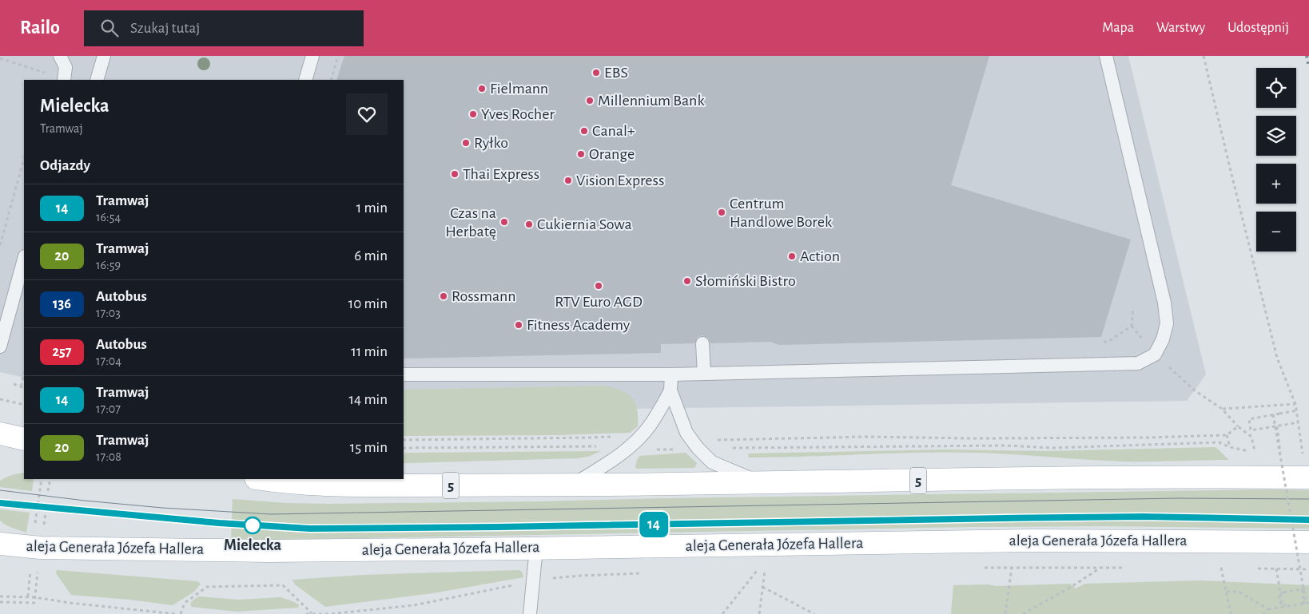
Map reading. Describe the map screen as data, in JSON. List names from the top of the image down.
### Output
{
  "streets": {
    "main road": ["5", "aleja Generała Józefa Hallera"]
  },
  "places": [
    "EBS",
    "Fielmann",
    "Millennium Bank",
    "Yves Rocher",
    "Canal+",
    "Ryłko",
    "Orange",
    "Thai Express",
    "Vision Express",
    "Centrum Handlowe Borek",
    "Czas na Herbatę",
    "Cukiernia Sowa",
    "Action",
    "Słomiński Bistro",
    "RTV Euro AGD",
    "Rossmann",
    "Fitness Academy",
    "Mielecka"
  ],
  "lines": ["tram line 14"],
  "page": {
    "header": "Railo",
    "search": "Szukaj tutaj",
    "nav": ["Mapa", "Warstwy", "Udostępnij"],
    "on_map": "14",
    "map_buttons": ["+", "−"],
    "heading": [
      ["Mielecka", "Tramwaj"],
      "Odjazdy"
    ],
    "list": [
      {
        "mark": "14",
        "name": "Tramwaj",
        "note": "16:54",
        "value": "1 min"
      },
      {
        "mark": "20",
        "name": "Tramwaj",
        "note": "16:59",
        "value": "6 min"
      },
      {
        "mark": "136",
        "name": "Autobus",
        "note": "17:03",
        "value": "10 min"
      },
      {
        "mark": "257",
        "name": "Autobus",
        "note": "17:04",
        "value": "11 min"
      },
      {
        "mark": "14",
        "name": "Tramwaj",
        "note": "17:07",
        "value": "14 min"
      },
      {
        "mark": "20",
        "name": "Tramwaj",
        "note": "17:08",
        "value": "15 min"
      }
    ]
  }
}
